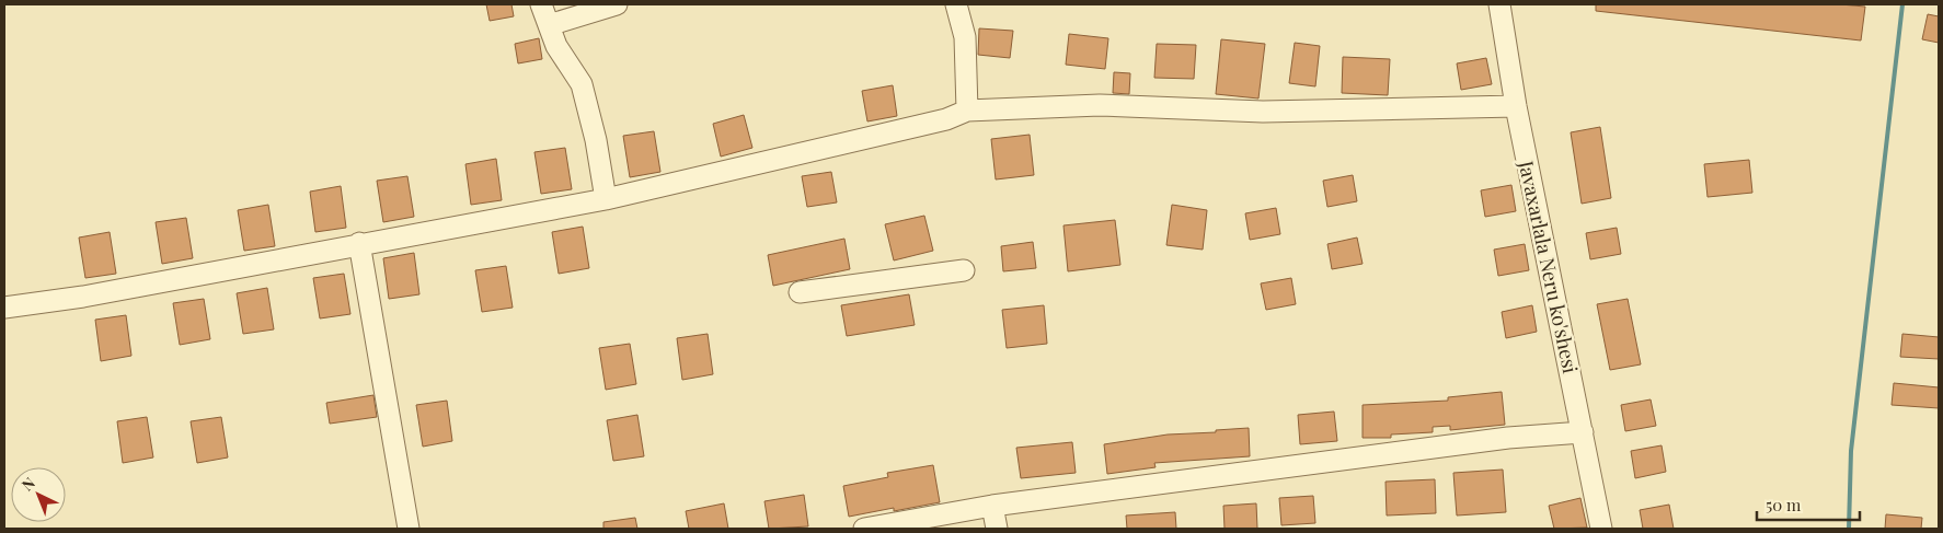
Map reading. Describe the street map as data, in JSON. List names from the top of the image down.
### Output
{
  "streets": {
    "street": ["Javaxarlala Neru ko'shesi"]
  },
  "scale_bar": "50 m",
  "north": "top left"
}
